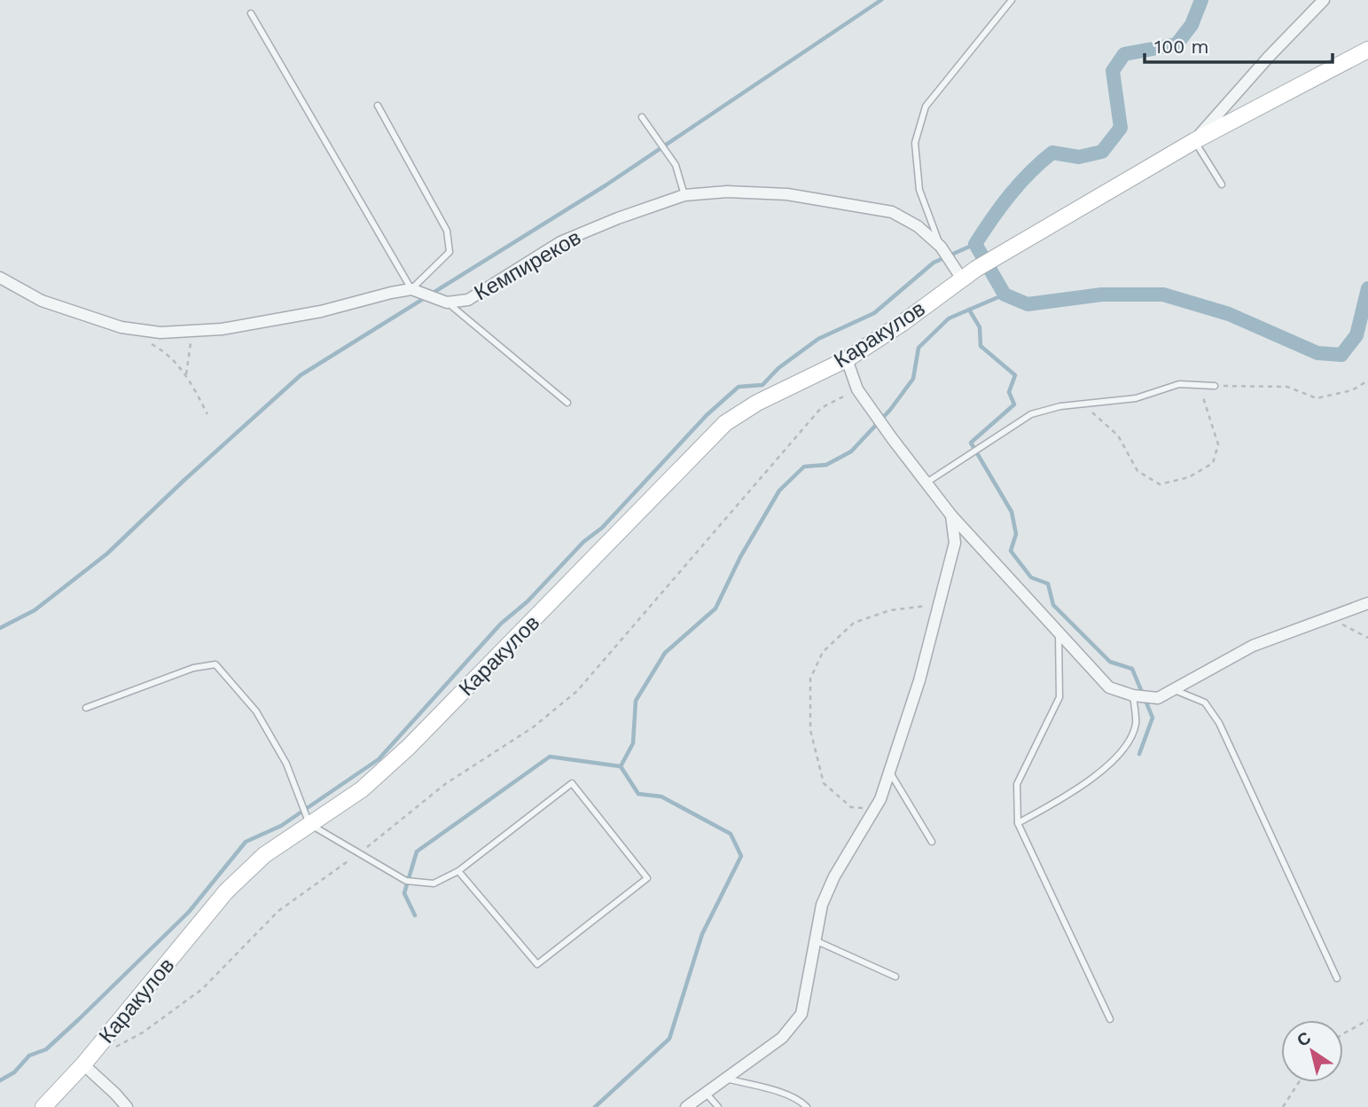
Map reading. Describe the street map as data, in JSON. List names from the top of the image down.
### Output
{
  "streets": {
    "main road": ["Каракулов"],
    "street": ["Кемпиреков"]
  },
  "crossings": [
    ["Кемпиреков", "Каракулов"]
  ],
  "scale_bar": "100 m",
  "north": "top left"
}
